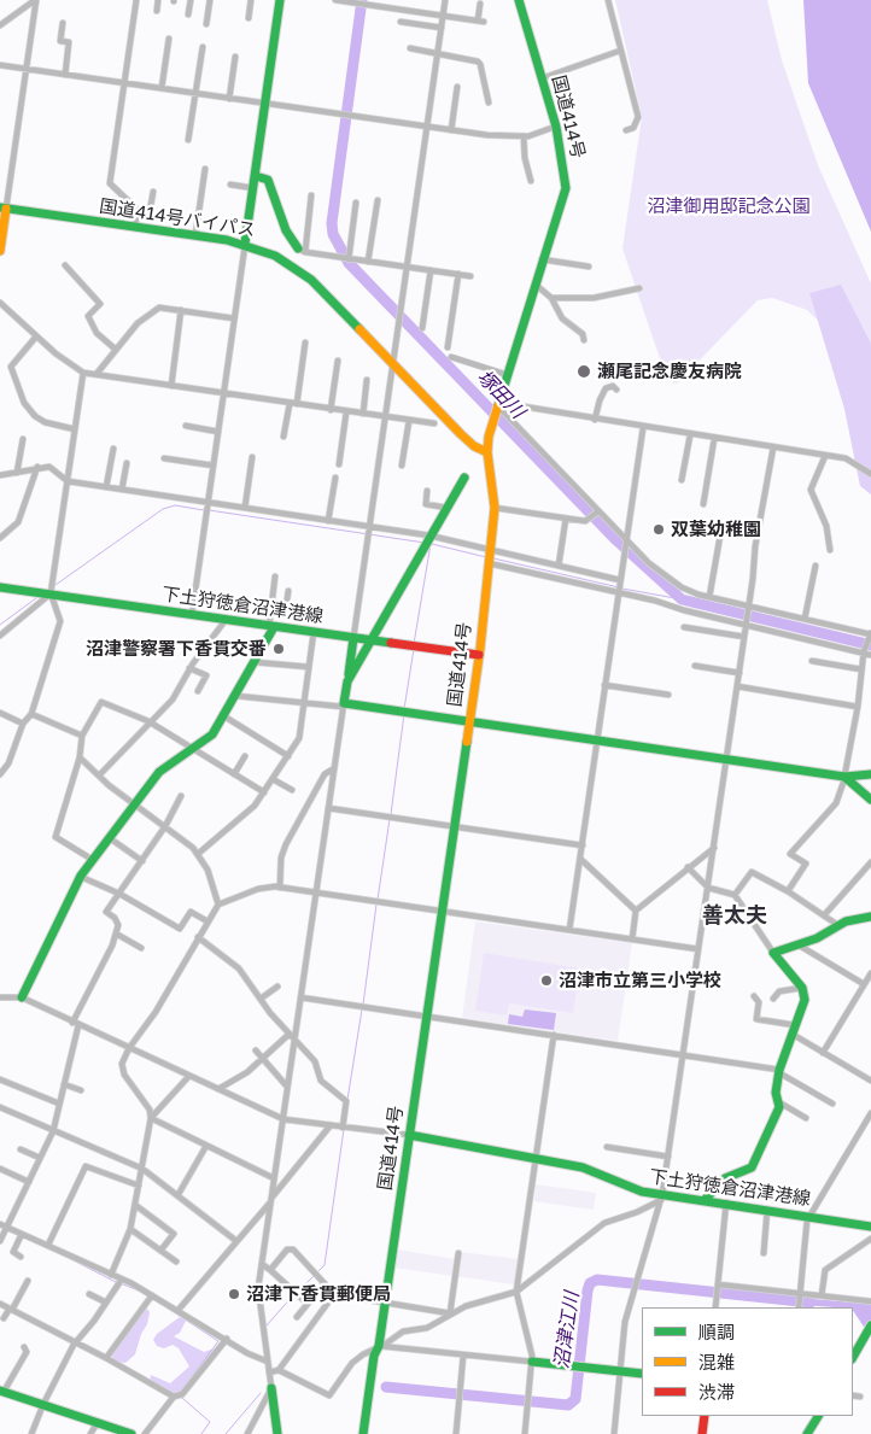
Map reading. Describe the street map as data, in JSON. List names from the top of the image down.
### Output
{
  "streets": {
    "main road": ["国道414号", "国道414号バイパス", "下土狩徳倉沼津港線"]
  },
  "crossings": [
    ["国道414号", "国道414号バイパス"],
    ["国道414号", "下土狩徳倉沼津港線"]
  ],
  "districts": ["善太夫"],
  "water": ["塚田川", "沼津江川"],
  "parks": ["沼津御用邸記念公園"],
  "places": [
    "瀬尾記念慶友病院",
    "双葉幼稚園",
    "沼津警察署下香貫交番",
    "沼津市立第三小学校",
    "沼津下香貫郵便局"
  ],
  "legend": ["順調", "混雑", "渋滞"]
}
